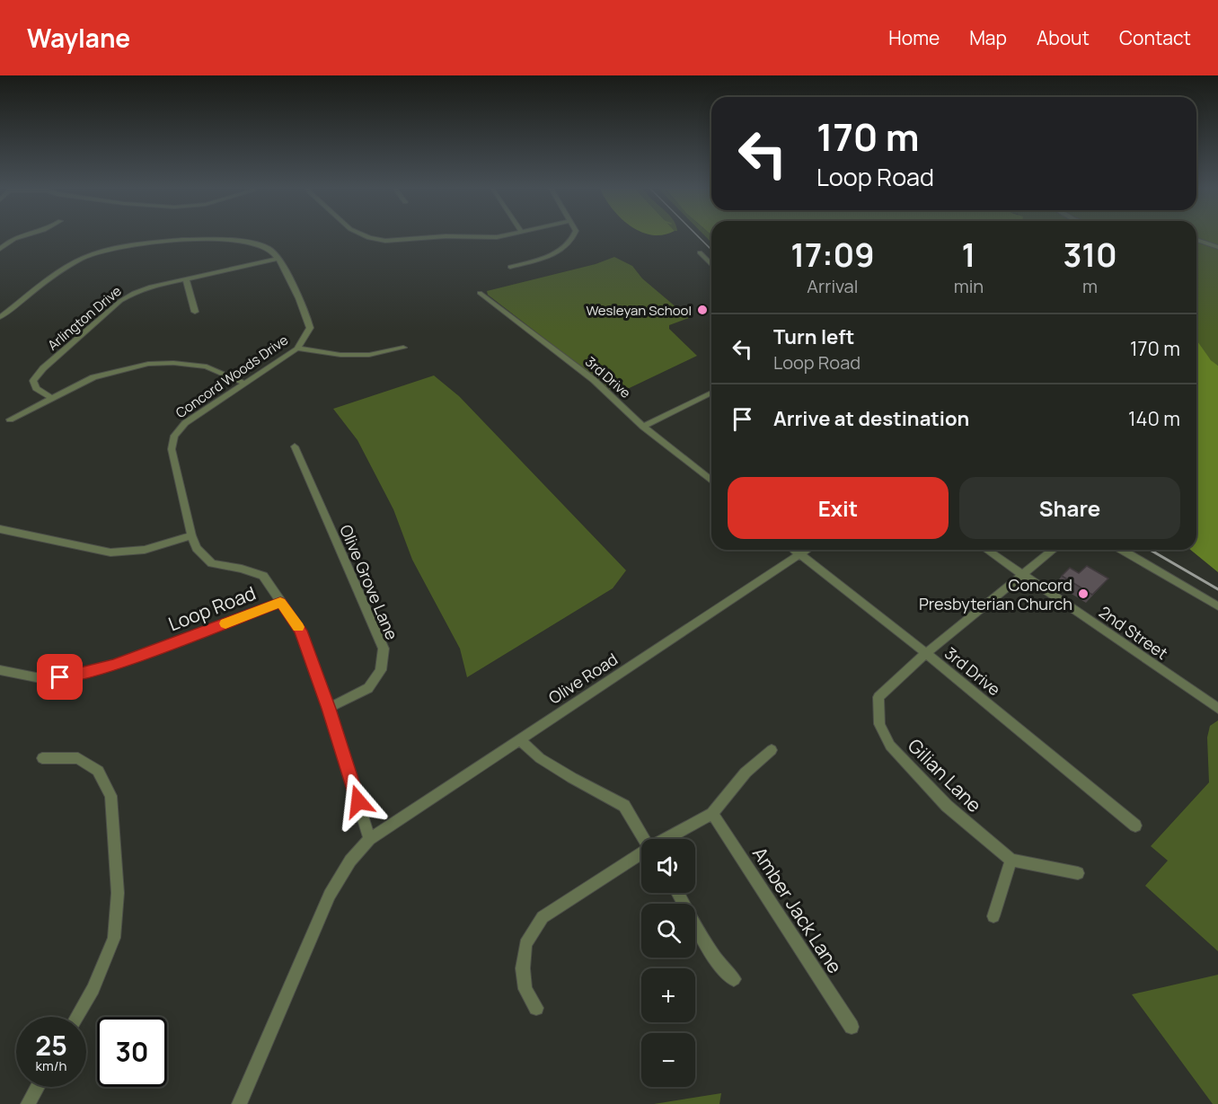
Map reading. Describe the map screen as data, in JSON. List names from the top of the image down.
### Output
{
  "streets": {
    "street": [
      "Arlington Drive",
      "Concord Woods Drive",
      "3rd Drive",
      "Olive Grove Lane",
      "Loop Road",
      "2nd Street",
      "Olive Road",
      "Gilian Lane",
      "Amber Jack Lane"
    ]
  },
  "crossings": [
    ["Arlington Drive", "Concord Woods Drive"],
    ["Concord Woods Drive", "Loop Road"],
    ["3rd Drive", "Olive Road"],
    ["3rd Drive", "Gilian Lane"],
    ["Olive Grove Lane", "Loop Road"],
    ["Loop Road", "Olive Road"],
    ["2nd Street", "Gilian Lane"]
  ],
  "places": ["Wesleyan School", "Concord Presbyterian Church"],
  "page": {
    "header": "Waylane",
    "nav": [
      "Home",
      "Map",
      "About",
      "Contact"
    ],
    "turn": ["170 m", "Loop Road"],
    "eta": [
      "17:09",
      "Arrival",
      "1",
      "min",
      "310",
      "m"
    ],
    "list": [
      {
        "name": "Turn left",
        "note": "Loop Road",
        "value": "170 m"
      },
      {
        "name": "Arrive at destination",
        "value": "140 m"
      }
    ],
    "buttons": ["Exit", "Share"],
    "map_buttons": ["+", "−"],
    "speed": "25 km/h",
    "limit": "30"
  }
}
